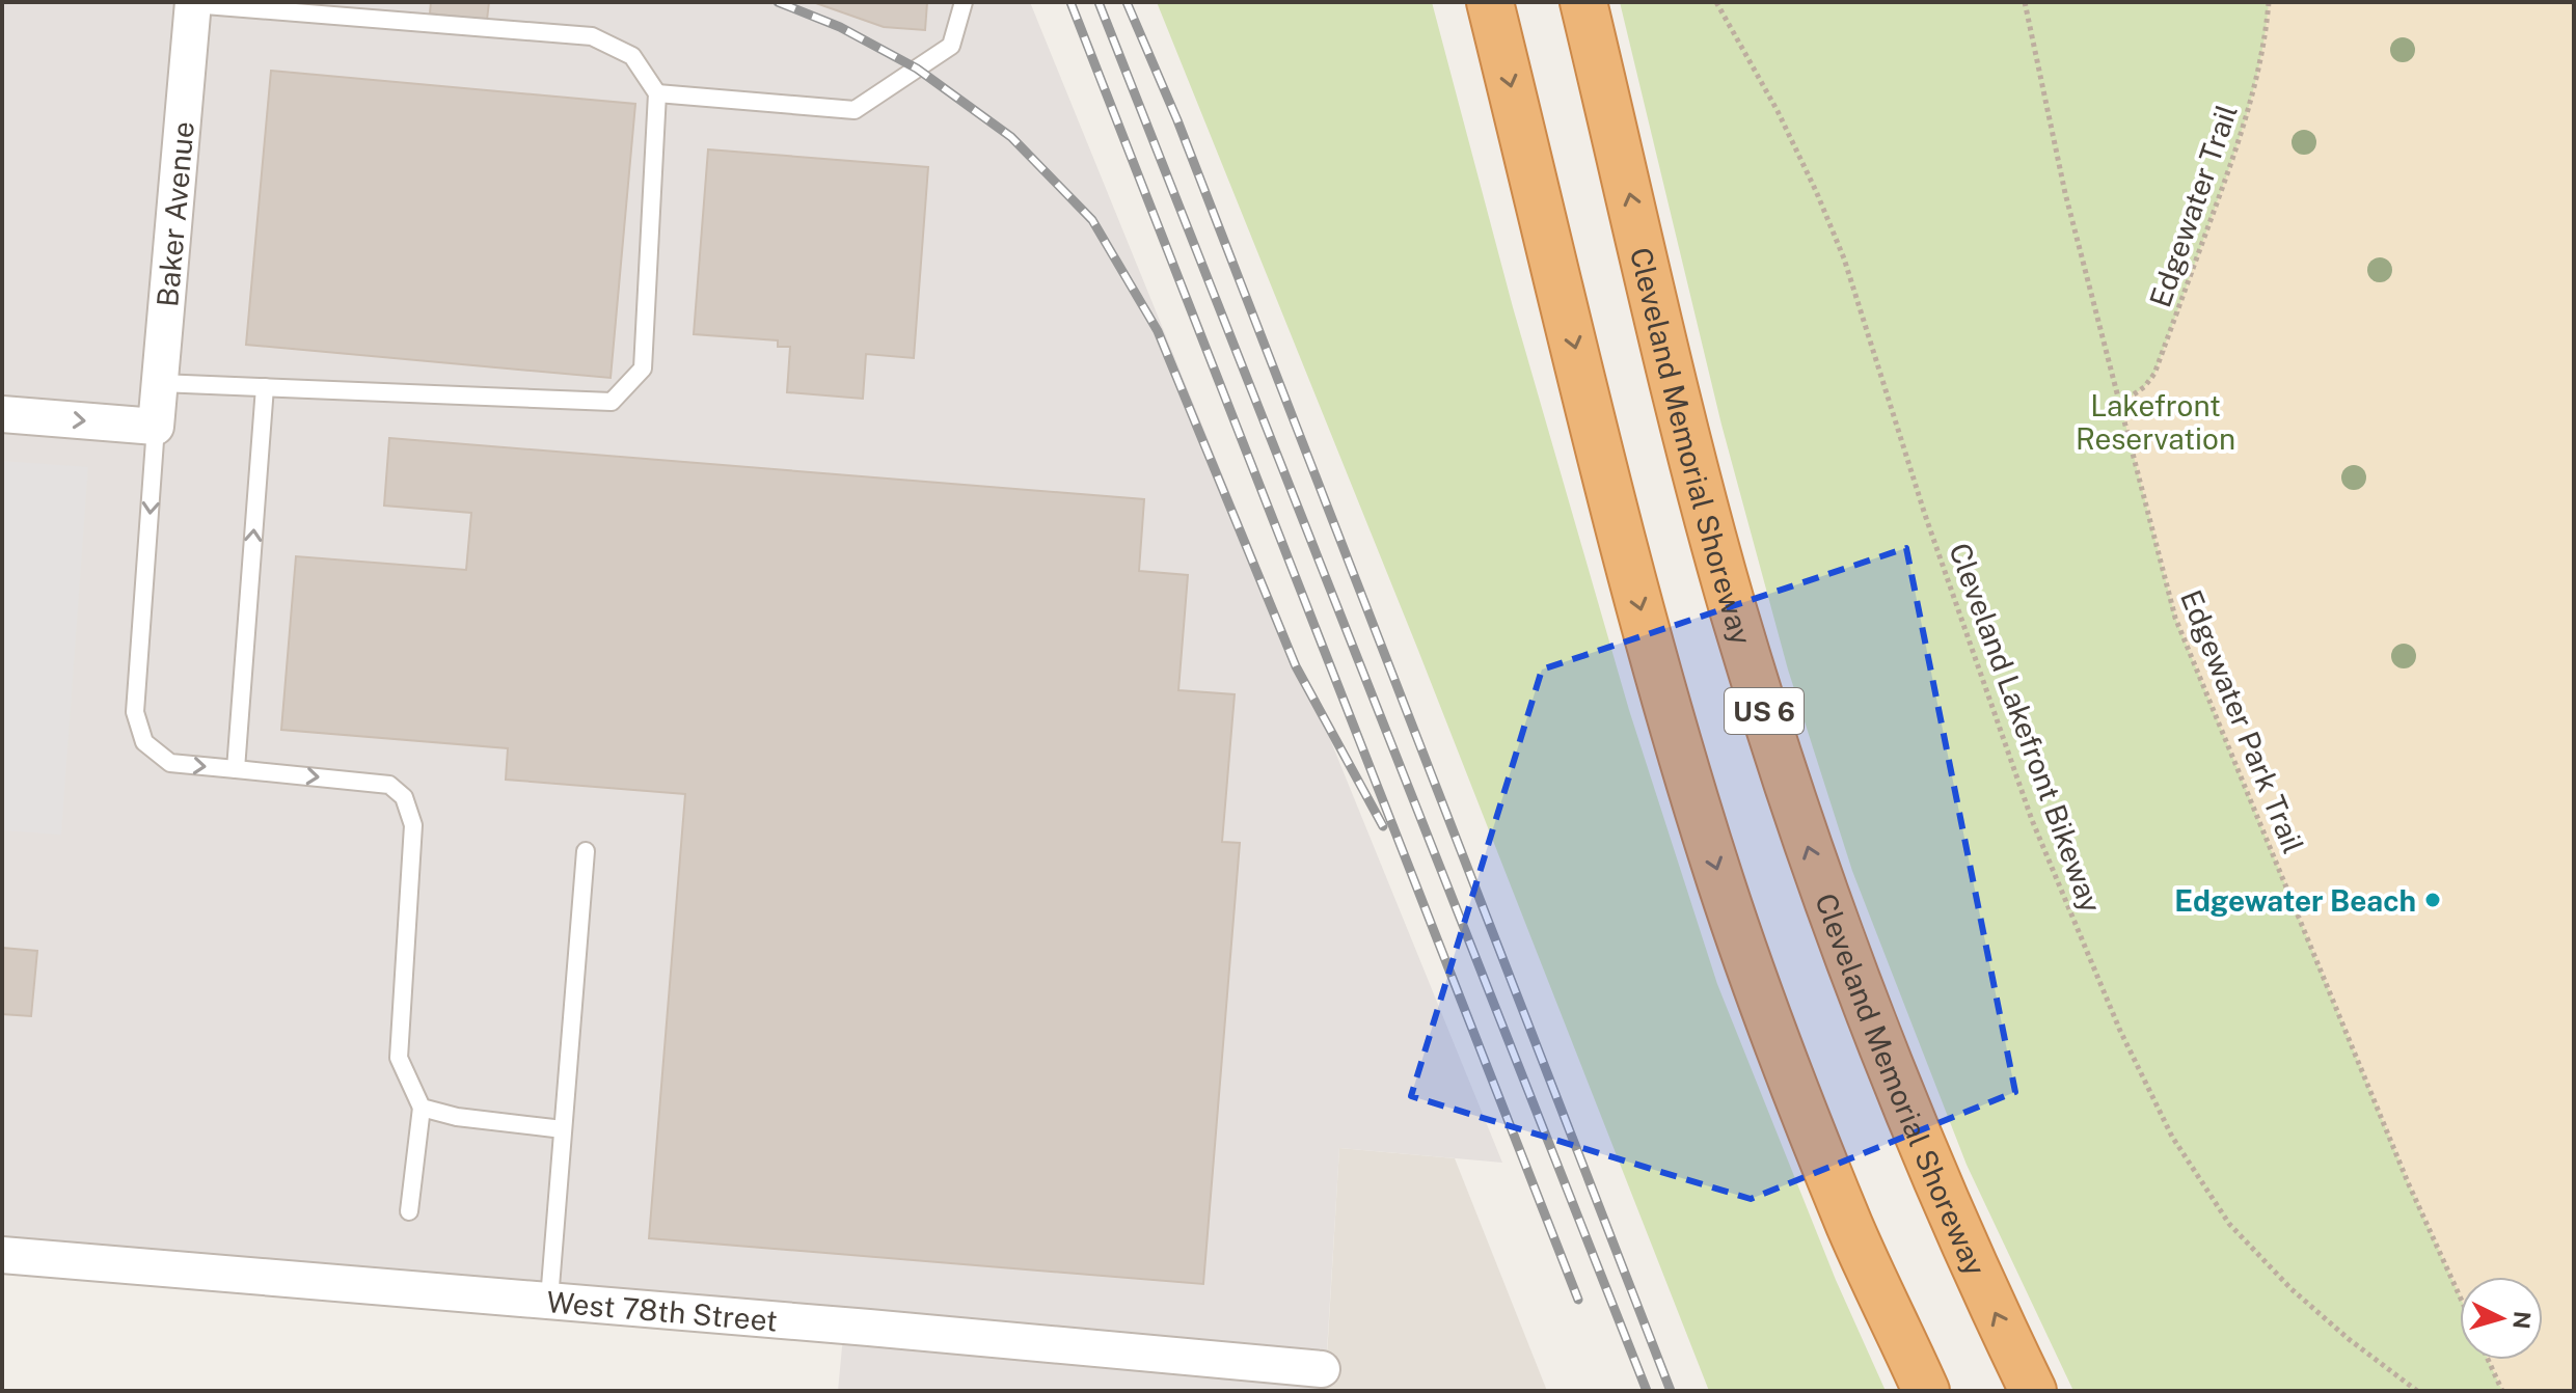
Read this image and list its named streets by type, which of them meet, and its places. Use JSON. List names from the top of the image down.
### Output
{
  "streets": {
    "highway": ["Cleveland Memorial Shoreway", "US 6"],
    "street": ["Baker Avenue", "West 78th Street"],
    "path": ["Edgewater Trail", "Edgewater Park Trail", "Cleveland Lakefront Bikeway"]
  },
  "crossings": [
    ["Edgewater Trail", "Edgewater Park Trail"]
  ],
  "parks": ["Lakefront Reservation"],
  "places": ["Edgewater Beach"],
  "north": "right"
}
